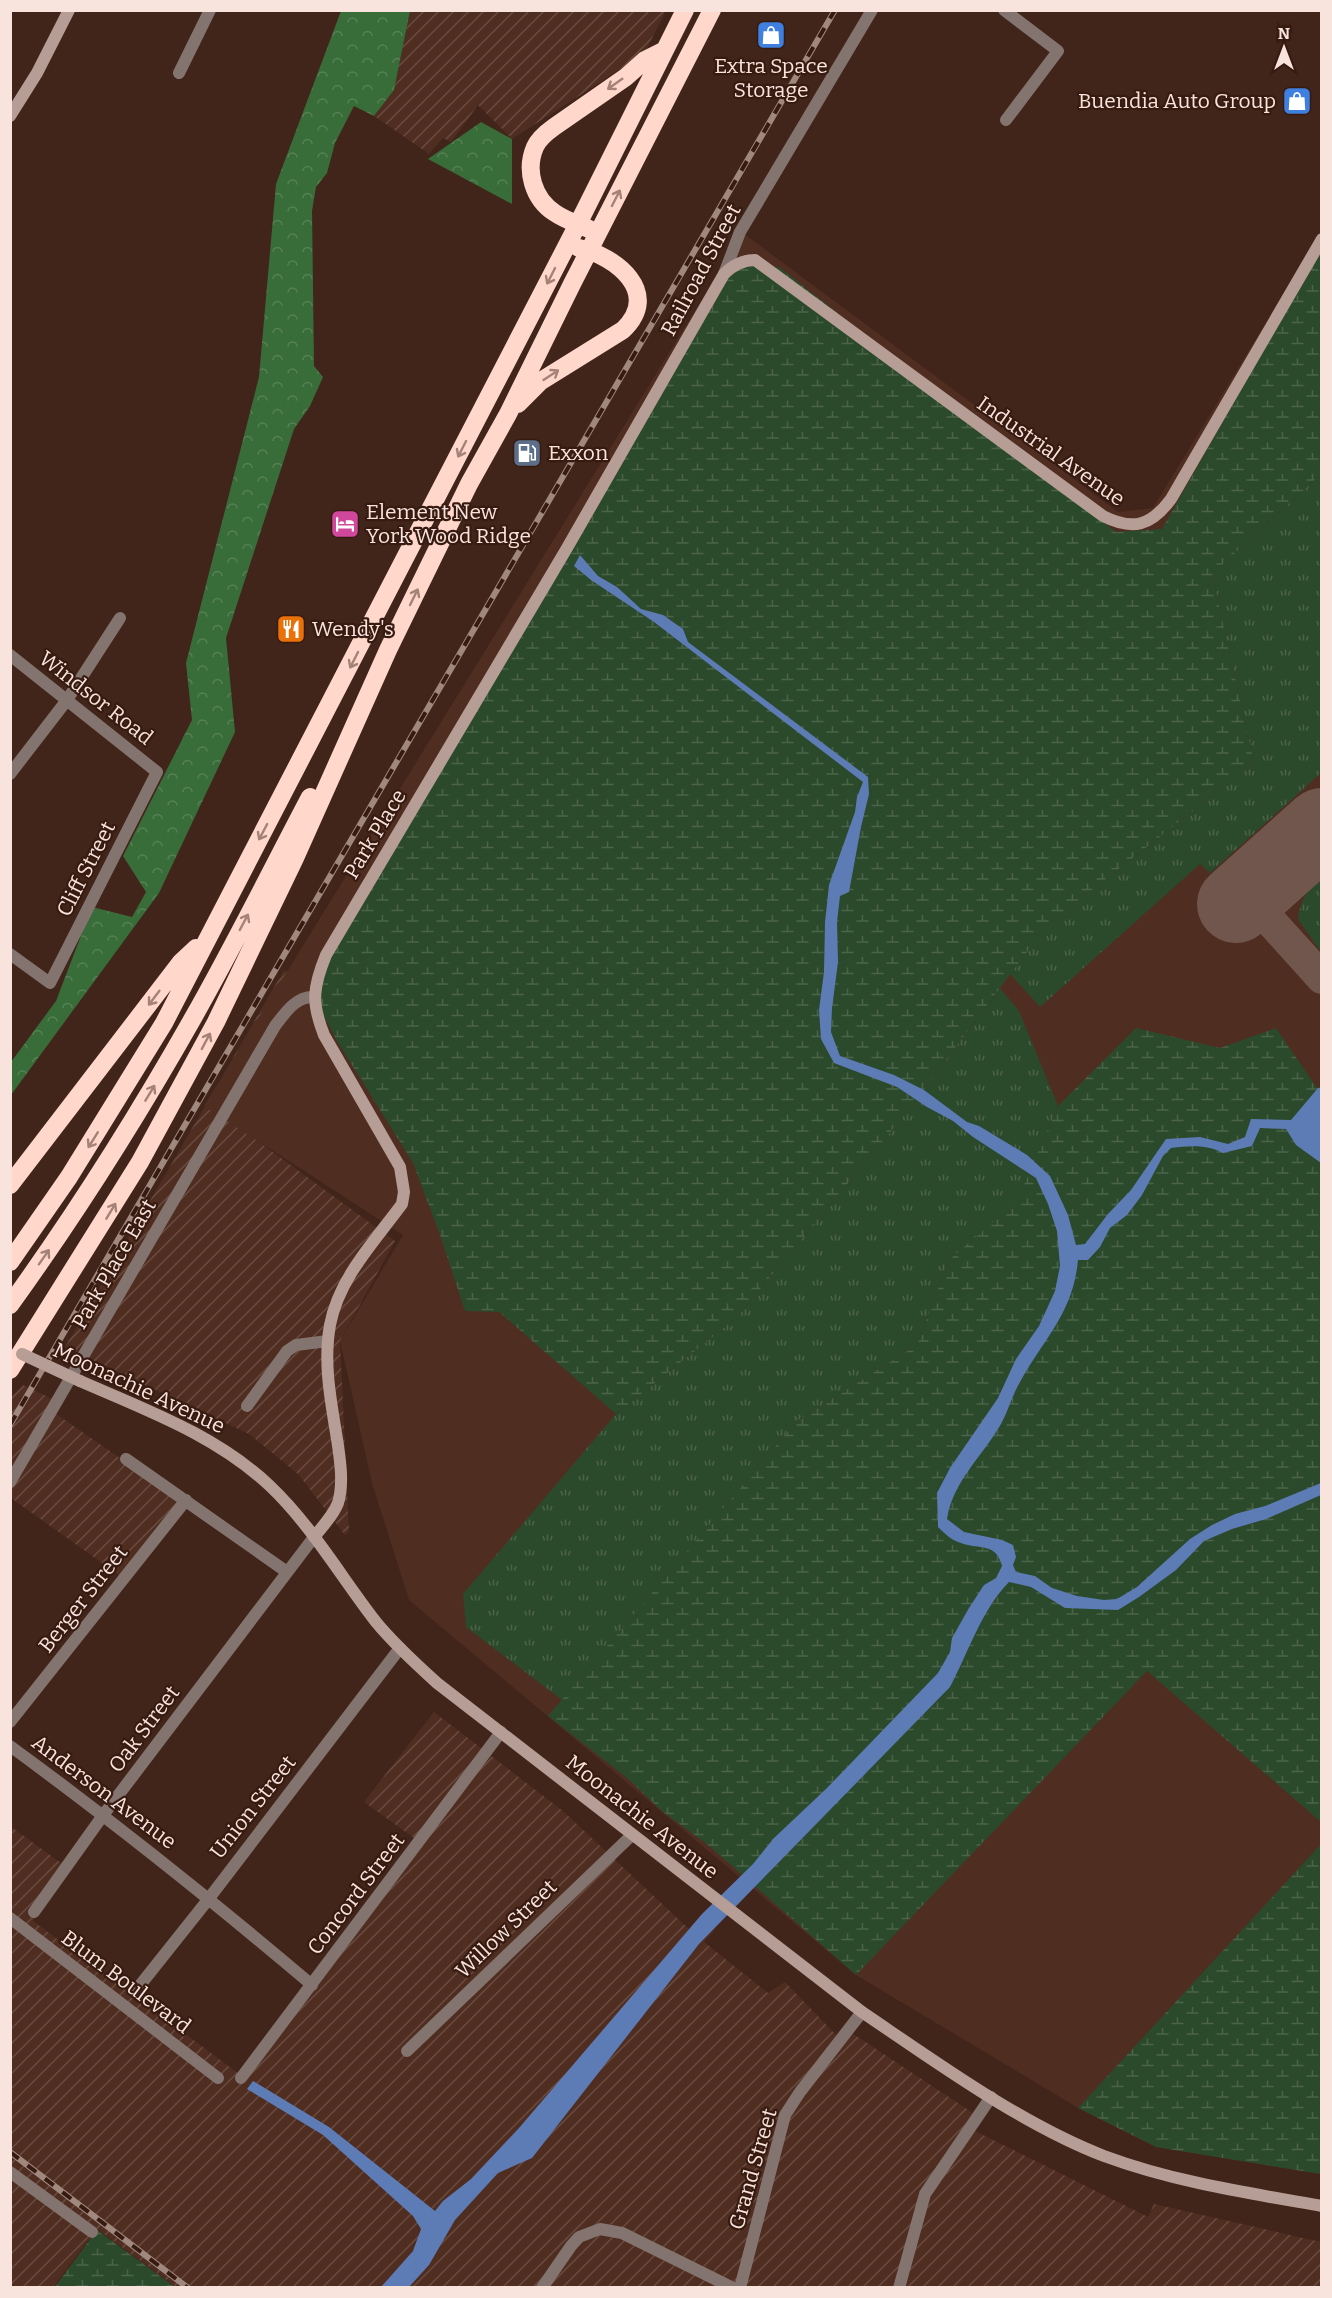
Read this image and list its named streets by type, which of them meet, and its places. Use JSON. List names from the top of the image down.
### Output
{
  "streets": {
    "street": [
      "Railroad Street",
      "Industrial Avenue",
      "Windsor Road",
      "Park Place",
      "Cliff Street",
      "Park Place East",
      "Moonachie Avenue",
      "Berger Street",
      "Oak Street",
      "Anderson Avenue",
      "Union Street",
      "Concord Street",
      "Willow Street",
      "Blum Boulevard",
      "Grand Street"
    ]
  },
  "crossings": [
    ["Railroad Street", "Industrial Avenue"],
    ["Railroad Street", "Park Place"],
    ["Windsor Road", "Cliff Street"],
    ["Park Place", "Park Place East"],
    ["Moonachie Avenue", "Oak Street"],
    ["Moonachie Avenue", "Union Street"],
    ["Moonachie Avenue", "Concord Street"],
    ["Moonachie Avenue", "Willow Street"],
    ["Moonachie Avenue", "Grand Street"],
    ["Oak Street", "Anderson Avenue"],
    ["Anderson Avenue", "Union Street"],
    ["Anderson Avenue", "Concord Street"]
  ],
  "places": {
    "shop": ["Extra Space Storage", "Buendia Auto Group"],
    "fuel station": ["Exxon"],
    "hotel": ["Element New York Wood Ridge"],
    "restaurant": ["Wendy's"]
  },
  "north": "top"
}
